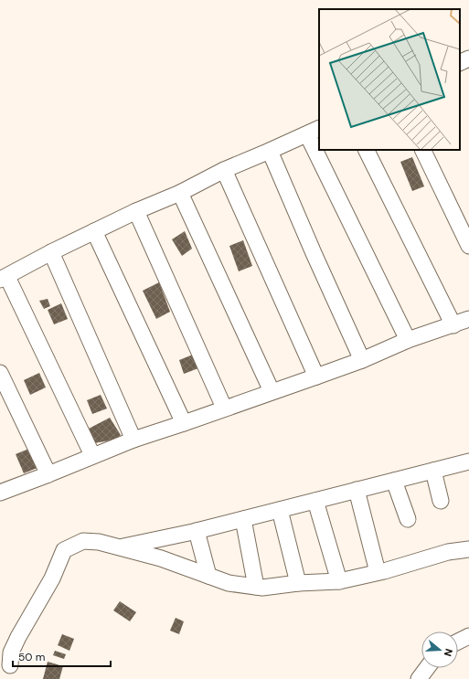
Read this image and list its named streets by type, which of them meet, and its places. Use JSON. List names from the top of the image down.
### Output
{
  "scale_bar": "50 m",
  "north": "right"
}
